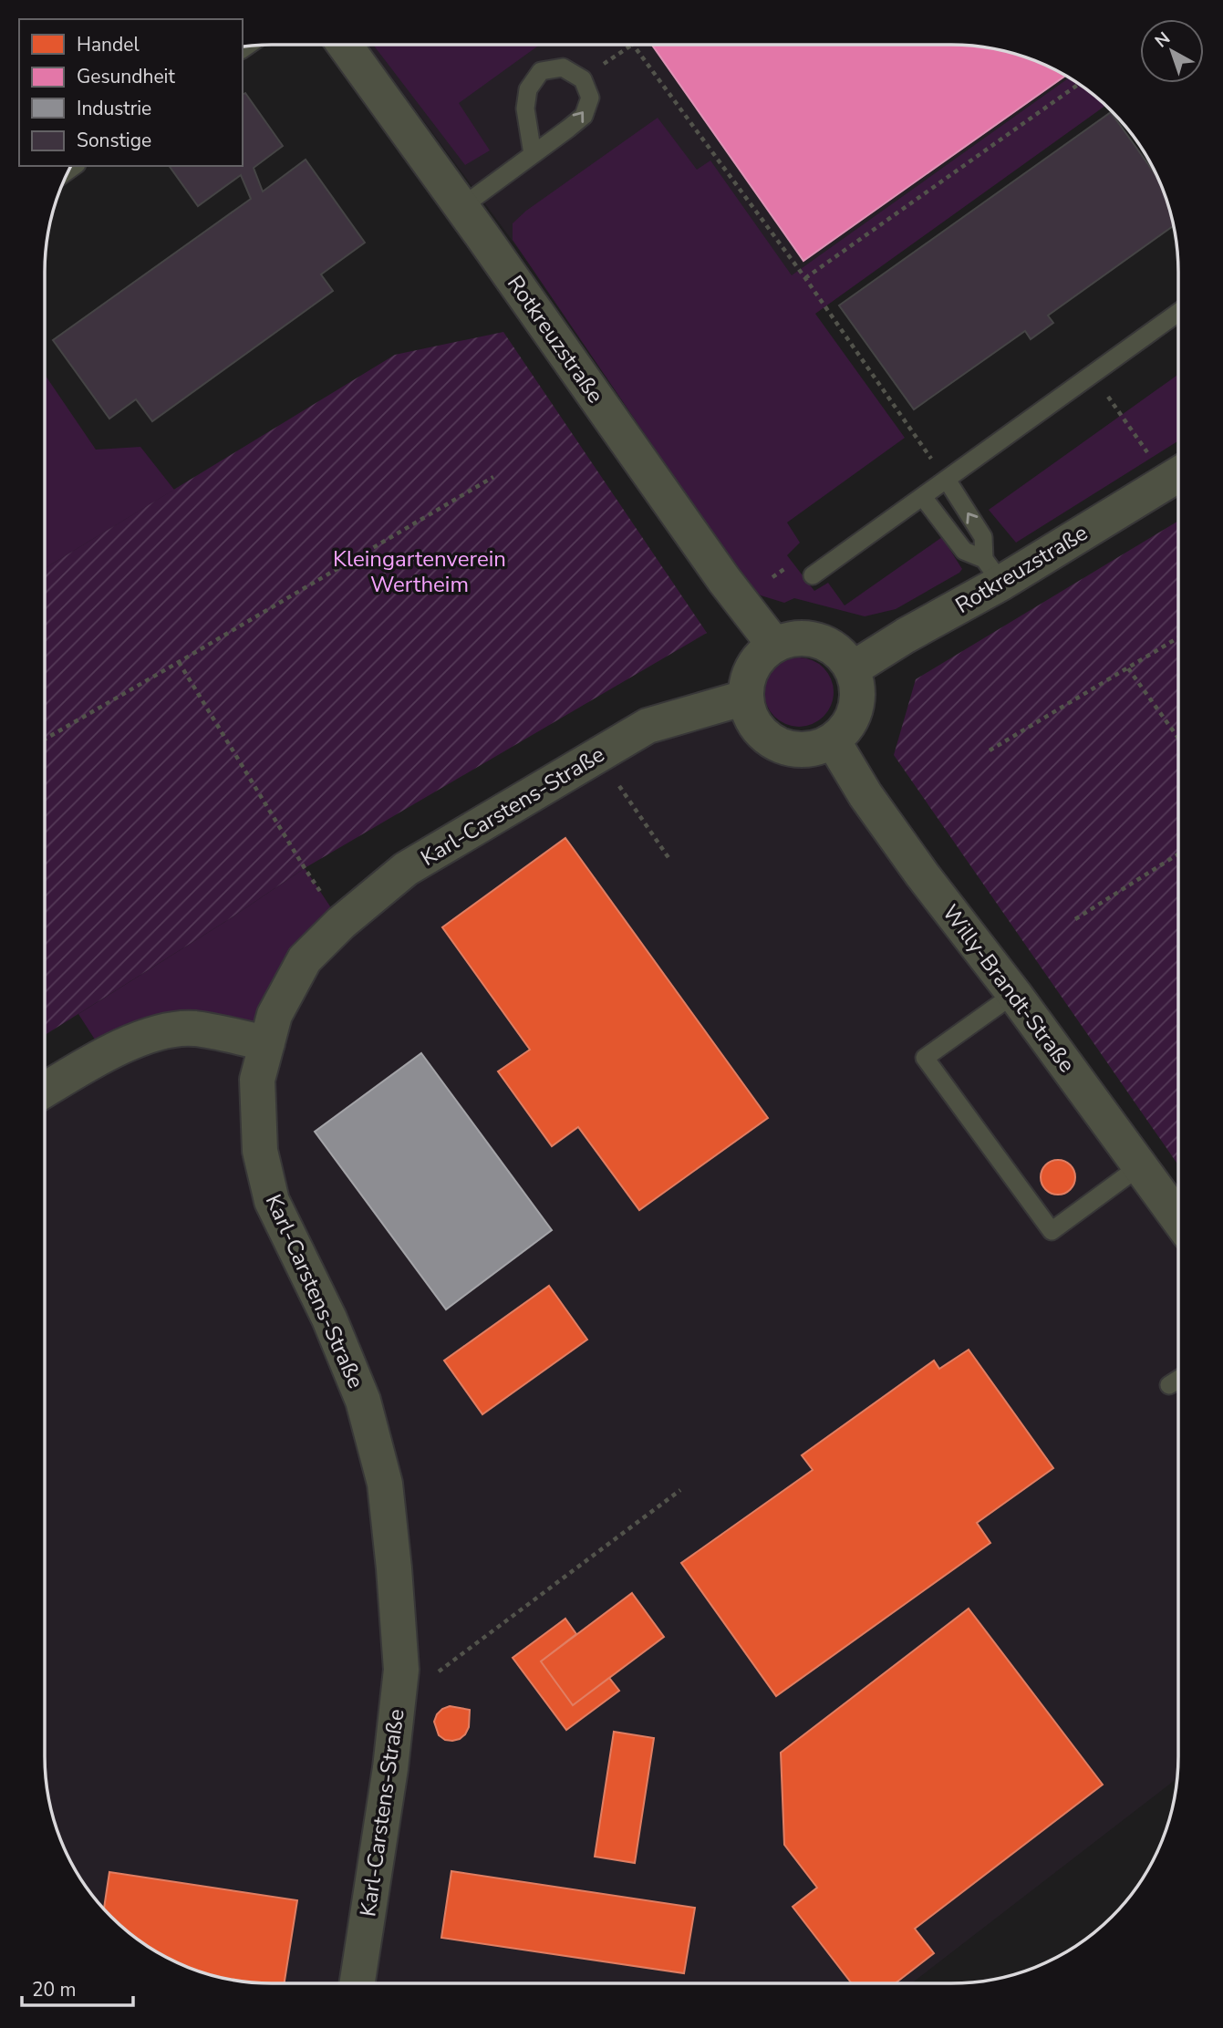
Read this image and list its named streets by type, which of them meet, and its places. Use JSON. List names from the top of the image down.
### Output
{
  "streets": {
    "street": ["Rotkreuzstraße", "Karl-Carstens-Straße", "Willy-Brandt-Straße"]
  },
  "crossings": [
    ["Rotkreuzstraße", "Karl-Carstens-Straße"],
    ["Rotkreuzstraße", "Willy-Brandt-Straße"],
    ["Karl-Carstens-Straße", "Willy-Brandt-Straße"]
  ],
  "parks": ["Kleingartenverein Wertheim"],
  "legend": [
    "Handel",
    "Gesundheit",
    "Industrie",
    "Sonstige"
  ],
  "scale_bar": "20 m",
  "north": "top left"
}
